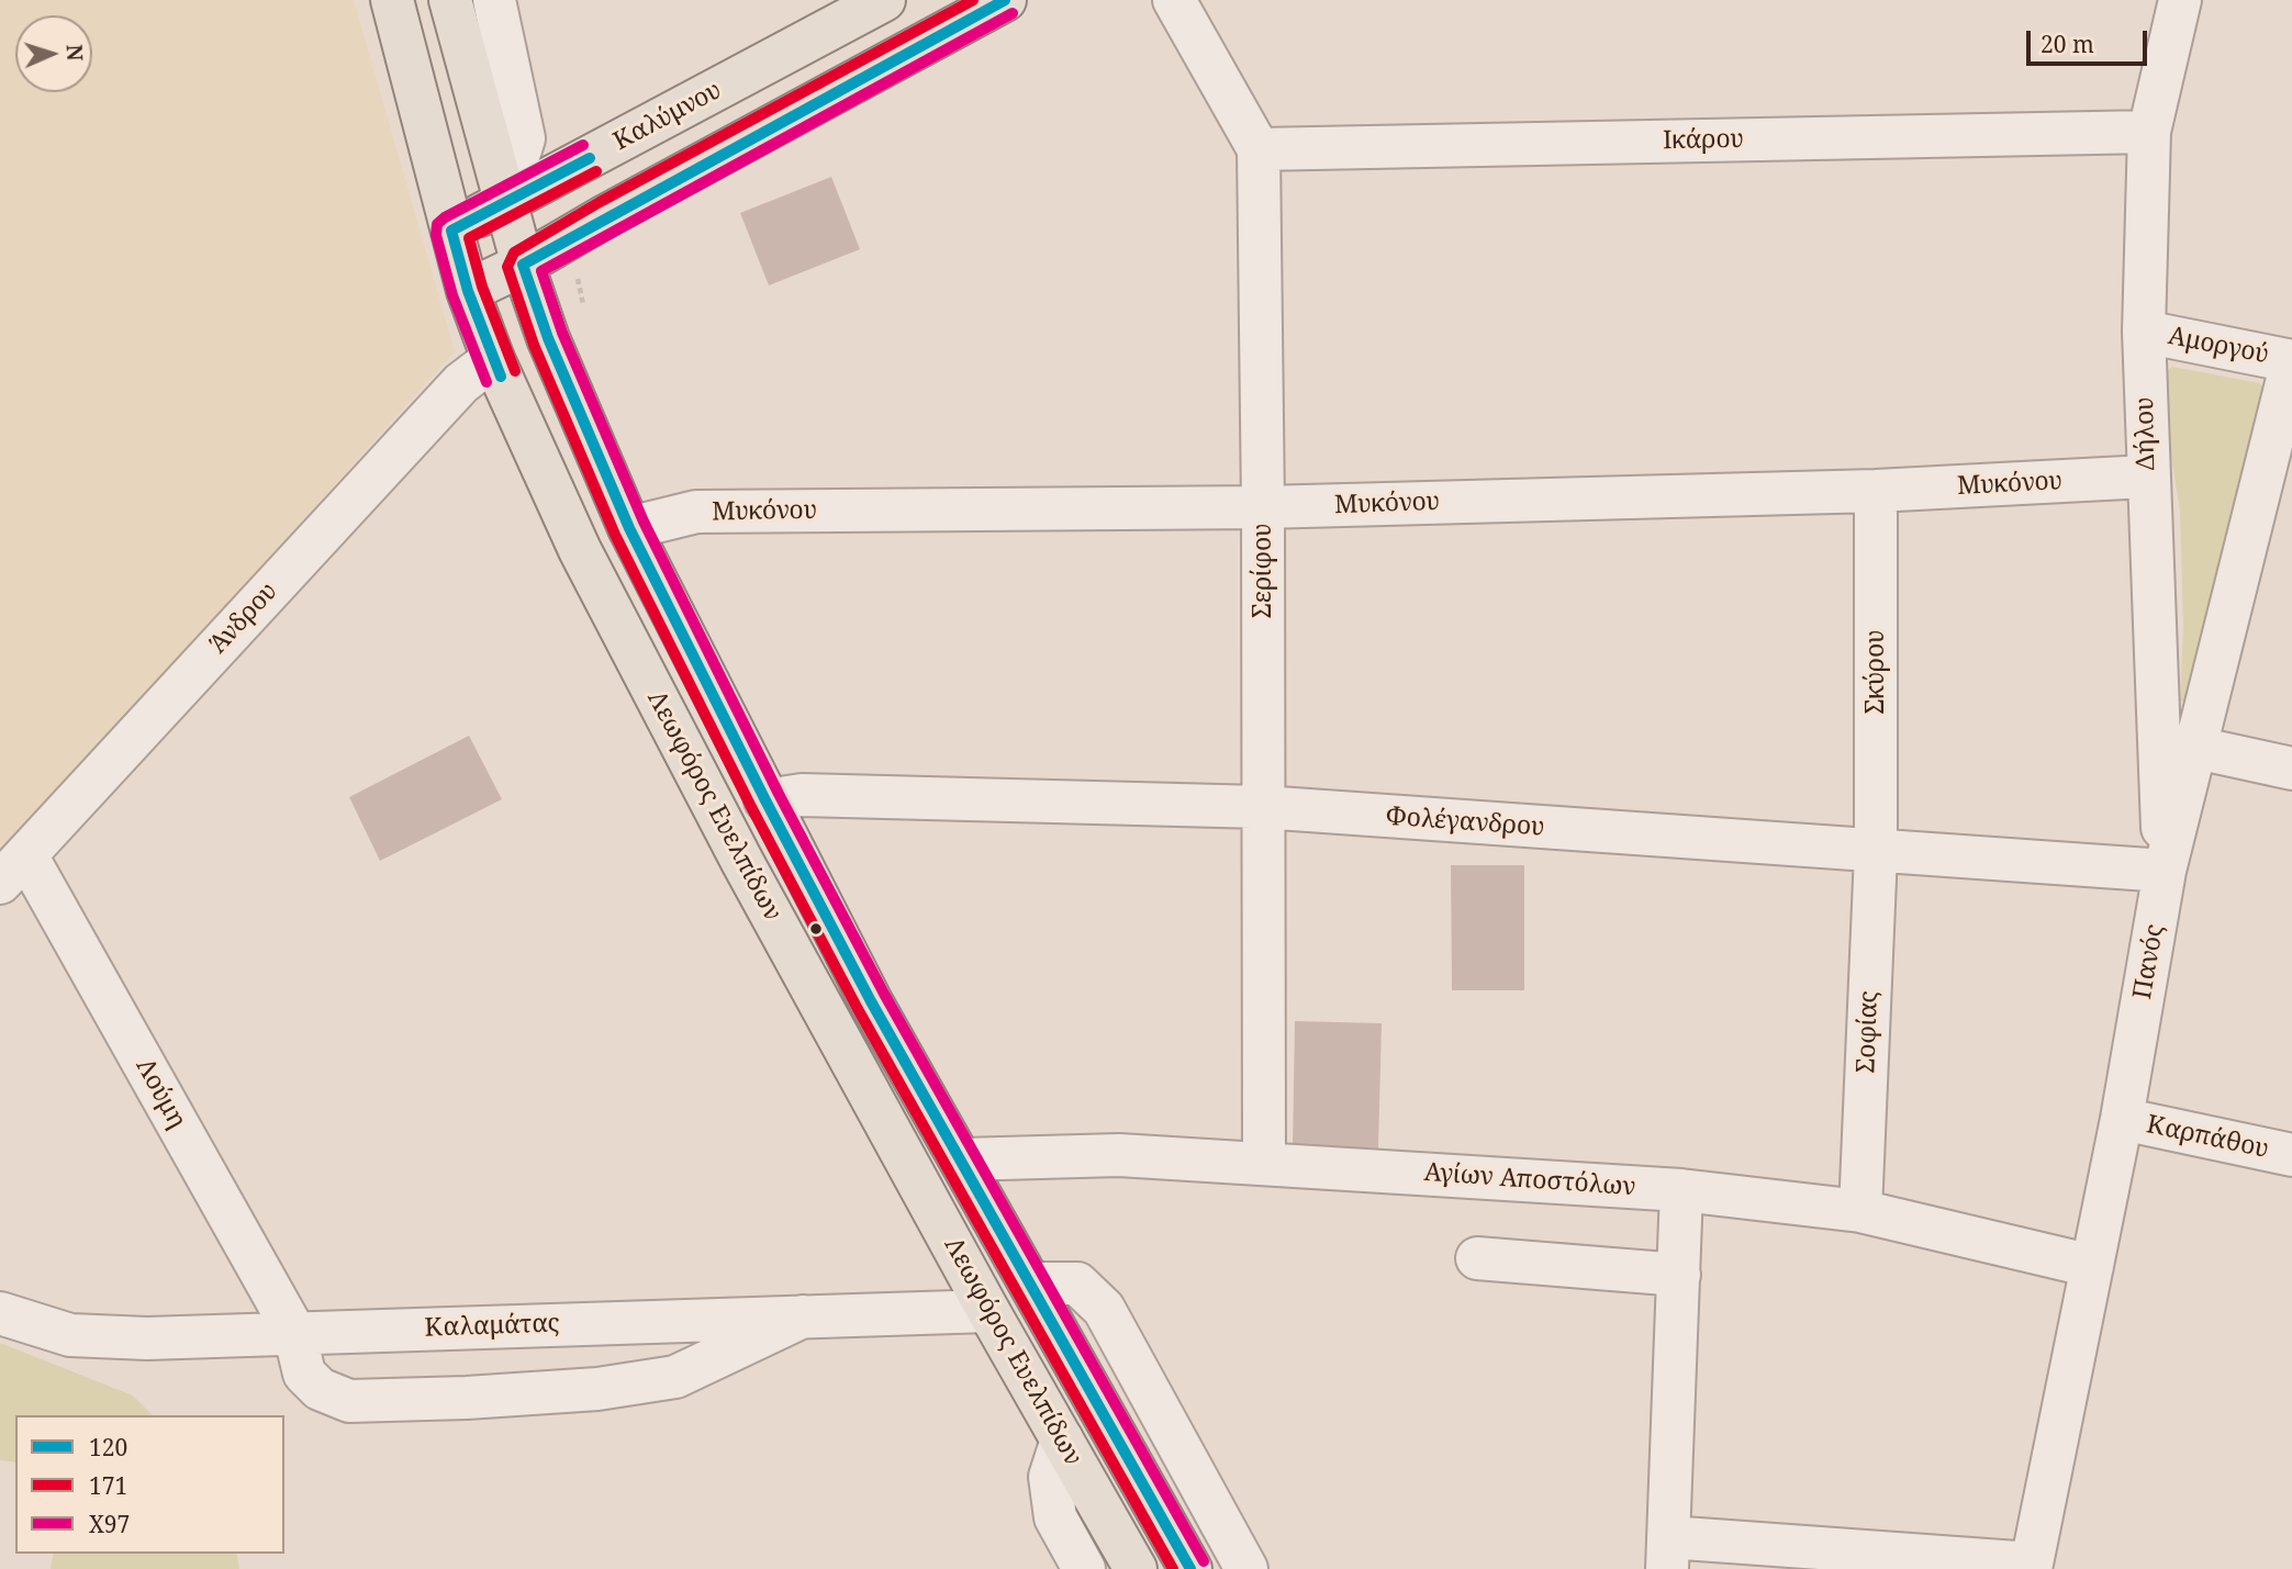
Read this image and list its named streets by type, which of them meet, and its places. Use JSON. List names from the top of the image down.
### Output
{
  "streets": {
    "main road": ["Καλύμνου", "Λεωφόρος Ευελπίδων"],
    "street": [
      "Ικάρου",
      "Αμοργού",
      "Δήλου",
      "Μυκόνου",
      "Σερίφου",
      "Άνδρου",
      "Σκύρου",
      "Φολέγανδρου",
      "Πανός",
      "Σοφίας",
      "Λούμη",
      "Καρπάθου",
      "Αγίων Αποστόλων",
      "Καλαμάτας"
    ]
  },
  "crossings": [
    ["Καλύμνου", "Λεωφόρος Ευελπίδων"],
    ["Ικάρου", "Δήλου"],
    ["Ικάρου", "Σερίφου"],
    ["Αμοργού", "Δήλου"],
    ["Αμοργού", "Πανός"],
    ["Δήλου", "Μυκόνου"],
    ["Δήλου", "Φολέγανδρου"],
    ["Δήλου", "Πανός"],
    ["Μυκόνου", "Σερίφου"],
    ["Μυκόνου", "Σκύρου"],
    ["Μυκόνου", "Λεωφόρος Ευελπίδων"],
    ["Σερίφου", "Φολέγανδρου"],
    ["Σερίφου", "Αγίων Αποστόλων"],
    ["Άνδρου", "Λεωφόρος Ευελπίδων"],
    ["Άνδρου", "Λούμη"],
    ["Σκύρου", "Φολέγανδρου"],
    ["Σκύρου", "Σοφίας"],
    ["Λεωφόρος Ευελπίδων", "Φολέγανδρου"],
    ["Λεωφόρος Ευελπίδων", "Αγίων Αποστόλων"],
    ["Λεωφόρος Ευελπίδων", "Καλαμάτας"],
    ["Φολέγανδρου", "Πανός"],
    ["Φολέγανδρου", "Σοφίας"],
    ["Πανός", "Καρπάθου"],
    ["Πανός", "Αγίων Αποστόλων"],
    ["Σοφίας", "Αγίων Αποστόλων"],
    ["Λούμη", "Καλαμάτας"]
  ],
  "lines": ["transit line 120", "transit line 171", "transit line X97"],
  "legend": ["120", "171", "X97"],
  "scale_bar": "20 m",
  "north": "right"
}
